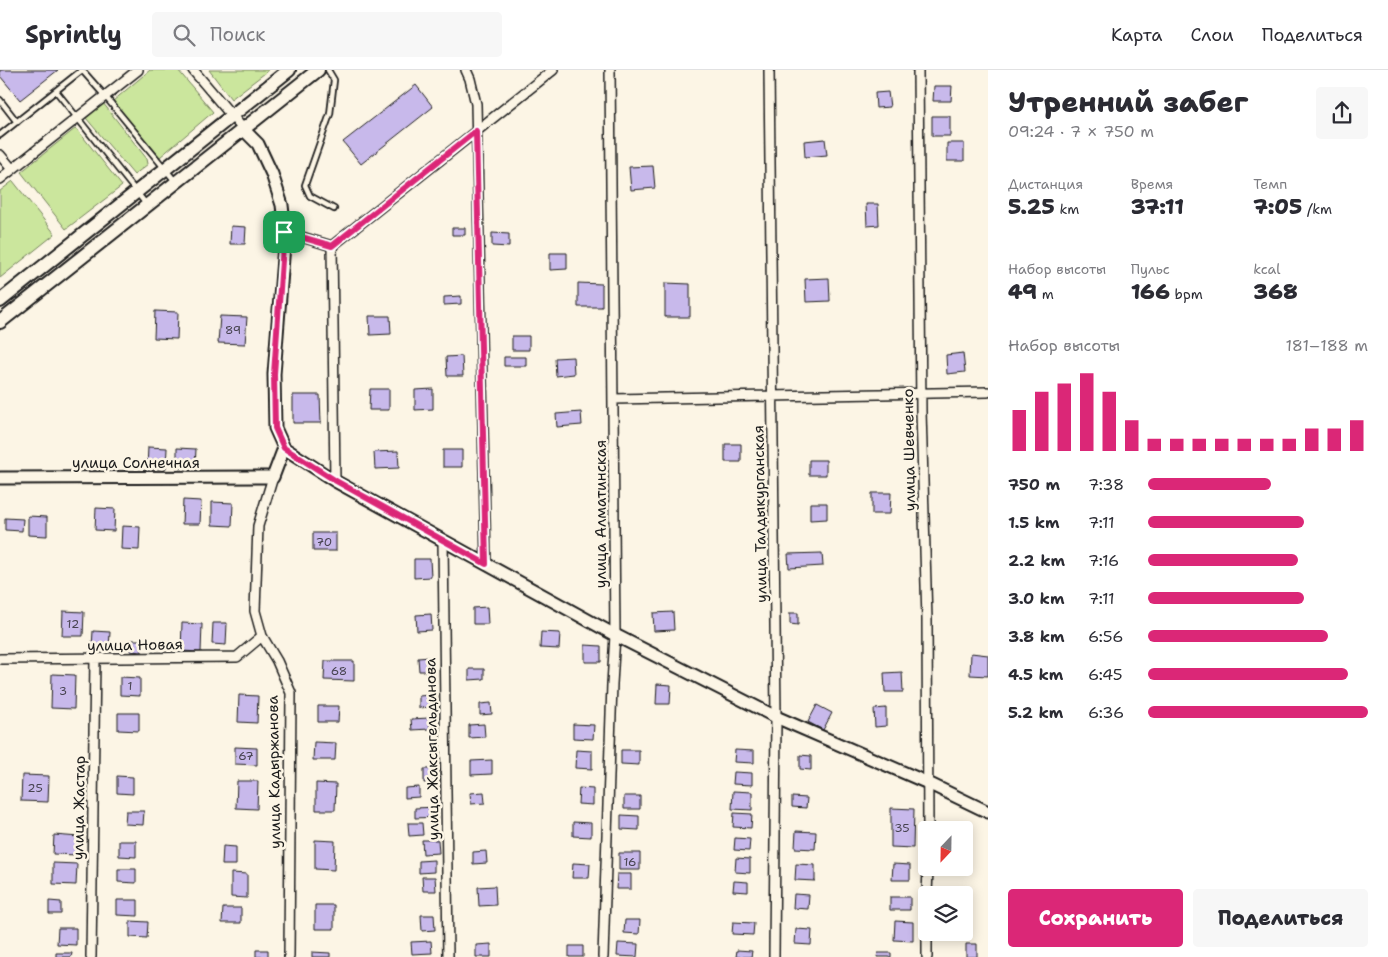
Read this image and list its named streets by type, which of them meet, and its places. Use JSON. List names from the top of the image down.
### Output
{
  "streets": {
    "street": [
      "улица Шевченко",
      "улица Солнечная",
      "улица Алматинская",
      "улица Талдыкурганская",
      "улица Новая",
      "улица Жаксыгельдинова",
      "улица Кадыржанова",
      "улица Жастар"
    ]
  },
  "crossings": [
    ["улица Солнечная", "улица Кадыржанова"],
    ["улица Новая", "улица Кадыржанова"],
    ["улица Новая", "улица Жастар"]
  ],
  "house_numbers": [
    "89",
    "70",
    "12",
    "68",
    "1",
    "3",
    "67",
    "25",
    "35",
    "16"
  ],
  "north": "bottom",
  "page": {
    "header": "Sprintly",
    "search": "Поиск",
    "nav": ["Карта", "Слои", "Поделиться"],
    "heading": ["Утренний забег", "09:24 · 7 × 750 m"],
    "stats": [
      ["Дистанция", "5.25 km"],
      ["Время", "37:11"],
      ["Темп", "7:05 /km"],
      ["Набор высоты", "49 m"],
      ["Пульс", "166 bpm"],
      ["kcal", "368"]
    ],
    "chart": ["Набор высоты", "181–188 m"],
    "list": [
      {
        "name": "750 m",
        "note": "7:38"
      },
      {
        "name": "1.5 km",
        "note": "7:11"
      },
      {
        "name": "2.2 km",
        "note": "7:16"
      },
      {
        "name": "3.0 km",
        "note": "7:11"
      },
      {
        "name": "3.8 km",
        "note": "6:56"
      },
      {
        "name": "4.5 km",
        "note": "6:45"
      },
      {
        "name": "5.2 km",
        "note": "6:36"
      }
    ],
    "buttons": ["Сохранить", "Поделиться"]
  }
}
